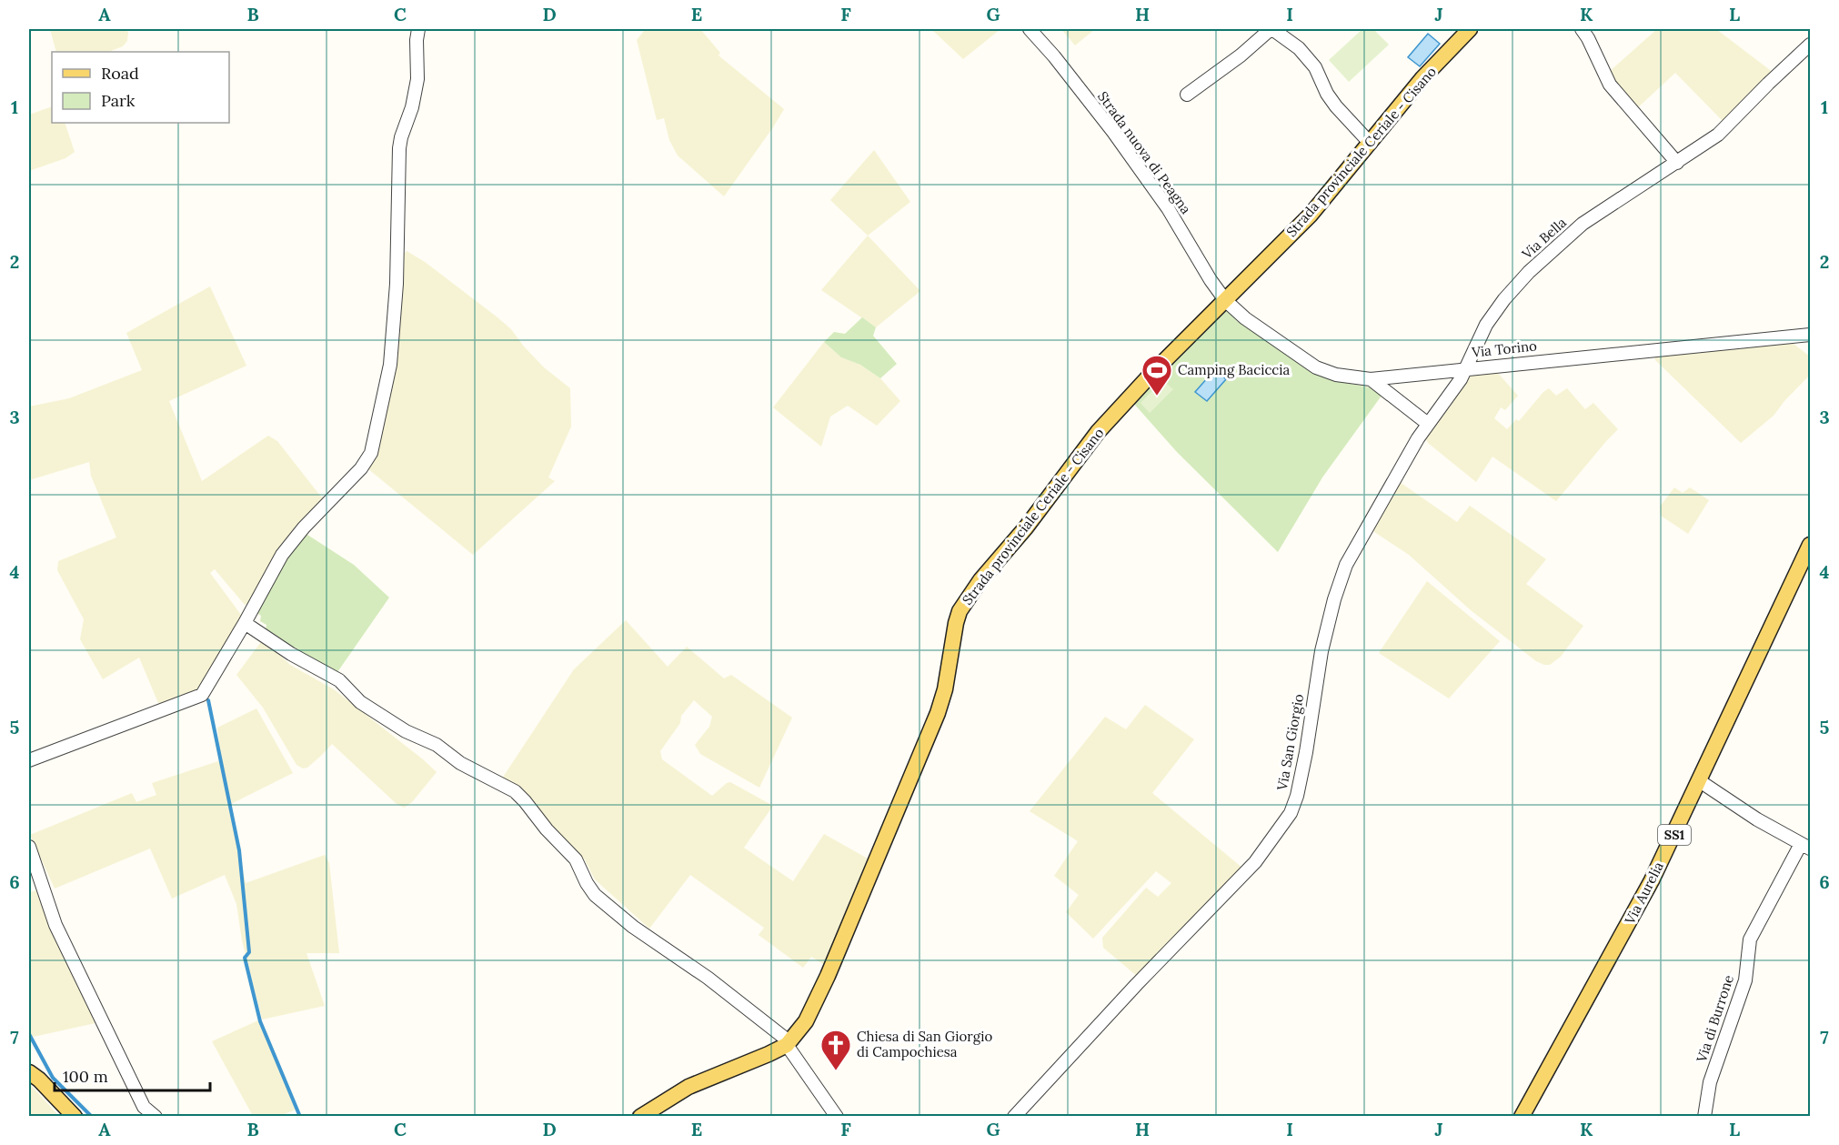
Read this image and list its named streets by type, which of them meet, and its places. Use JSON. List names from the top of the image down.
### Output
{
  "streets": {
    "main road": ["Strada provinciale Ceriale - Cisano", "SS1", "Via Aurelia"],
    "street": [
      "Strada nuova di Peagna",
      "Via Bella",
      "Via Torino",
      "Via San Giorgio",
      "Via di Burrone"
    ]
  },
  "crossings": [
    ["Strada provinciale Ceriale - Cisano", "Strada nuova di Peagna"],
    ["Strada provinciale Ceriale - Cisano", "Via Torino"],
    ["Strada nuova di Peagna", "Via Torino"],
    ["Via Bella", "Via Torino"],
    ["Via Bella", "Via San Giorgio"],
    ["Via Torino", "Via San Giorgio"],
    ["Via Aurelia", "Via di Burrone"]
  ],
  "places": {
    "sports": ["Camping Baciccia"],
    "church": ["Chiesa di San Giorgio di Campochiesa"]
  },
  "legend": ["Road", "Park"],
  "scale_bar": "100 m",
  "grid": {
    "columns": [
      "A",
      "B",
      "C",
      "D",
      "E",
      "F",
      "G",
      "H",
      "I",
      "J",
      "K",
      "L"
    ],
    "rows": [
      "1",
      "2",
      "3",
      "4",
      "5",
      "6",
      "7"
    ]
  }
}
